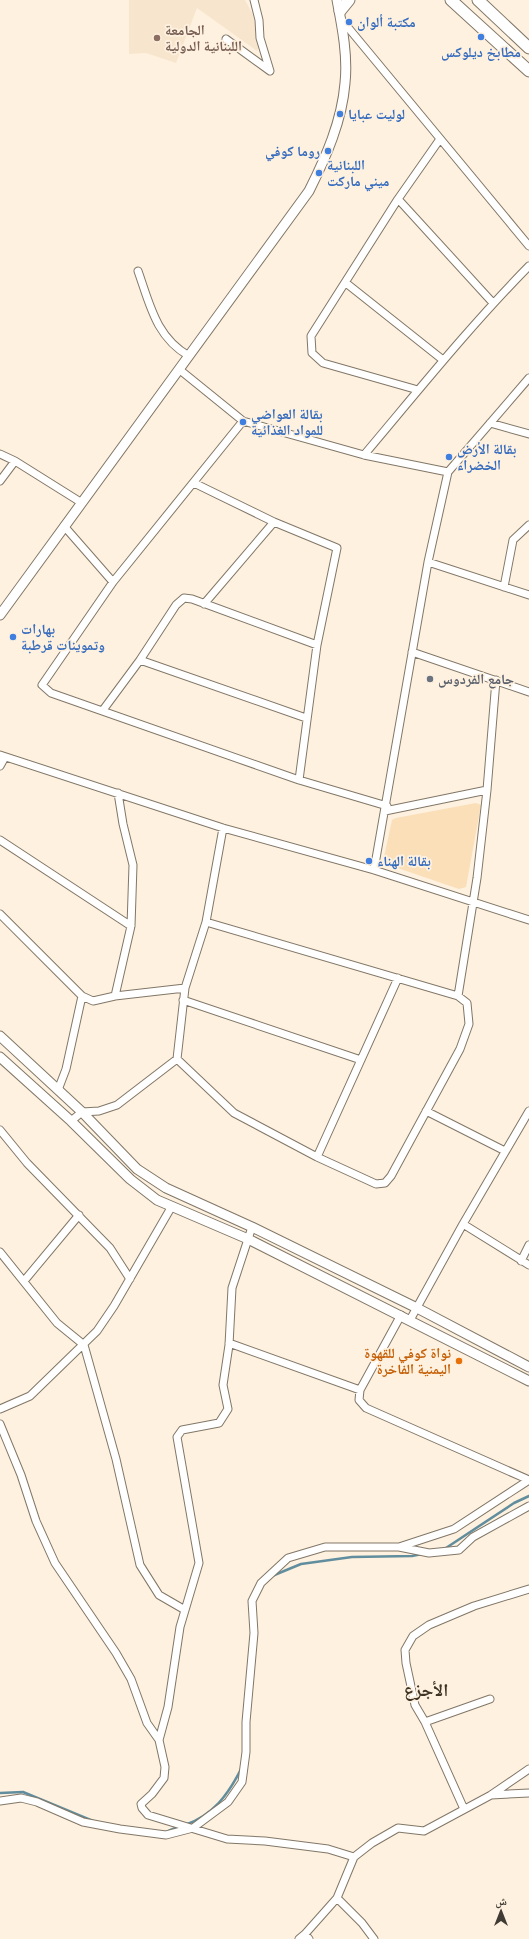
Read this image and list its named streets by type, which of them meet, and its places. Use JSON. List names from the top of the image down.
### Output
{
  "districts": ["الأجزع"],
  "places": [
    "مكتبة ألوان",
    "مطابخ ديلوكس",
    "الجامعة اللبنانية الدولية",
    "لوليت عبايا",
    "روما كوفي",
    "اللبنانية ميني ماركت",
    "بقالة العواضي للمواد الغذائية",
    "بقالة الأرض الخضراء",
    "بهارات وتموينات قرطبة",
    "جامع الفردوس",
    "بقالة الهناء",
    "نواة كوفي للقهوة اليمنية الفاخرة"
  ],
  "north": "top"
}
